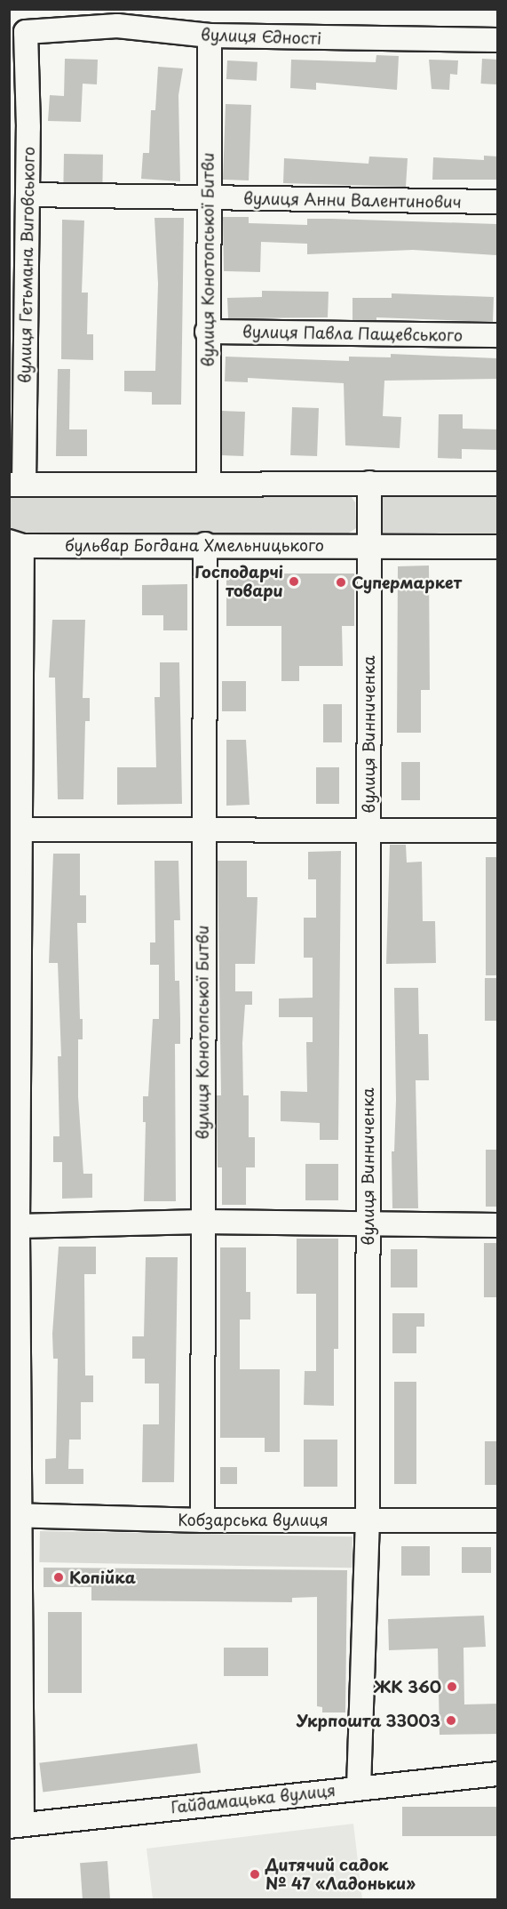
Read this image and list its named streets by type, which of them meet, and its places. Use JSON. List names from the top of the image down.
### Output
{
  "streets": {
    "street": [
      "вулиця Єдності",
      "вулиця Анни Валентинович",
      "вулиця Конотопської Битви",
      "вулиця Гетьмана Виговського",
      "вулиця Павла Пащевського",
      "бульвар Богдана Хмельницького",
      "вулиця Винниченка",
      "Кобзарська вулиця",
      "Гайдамацька вулиця"
    ]
  },
  "crossings": [
    ["вулиця Єдності", "вулиця Конотопської Битви"],
    ["вулиця Єдності", "вулиця Гетьмана Виговського"],
    ["вулиця Анни Валентинович", "вулиця Конотопської Битви"],
    ["вулиця Анни Валентинович", "вулиця Гетьмана Виговського"],
    ["вулиця Конотопської Битви", "вулиця Павла Пащевського"],
    ["вулиця Конотопської Битви", "бульвар Богдана Хмельницького"],
    ["вулиця Конотопської Битви", "Кобзарська вулиця"],
    ["бульвар Богдана Хмельницького", "вулиця Винниченка"],
    ["вулиця Винниченка", "Кобзарська вулиця"],
    ["вулиця Винниченка", "Гайдамацька вулиця"]
  ],
  "places": [
    "Господарчі товари",
    "Супермаркет",
    "Копійка",
    "ЖК 360",
    "Укрпошта 33003",
    "Дитячий садок № 47 «Ладоньки»"
  ]
}
